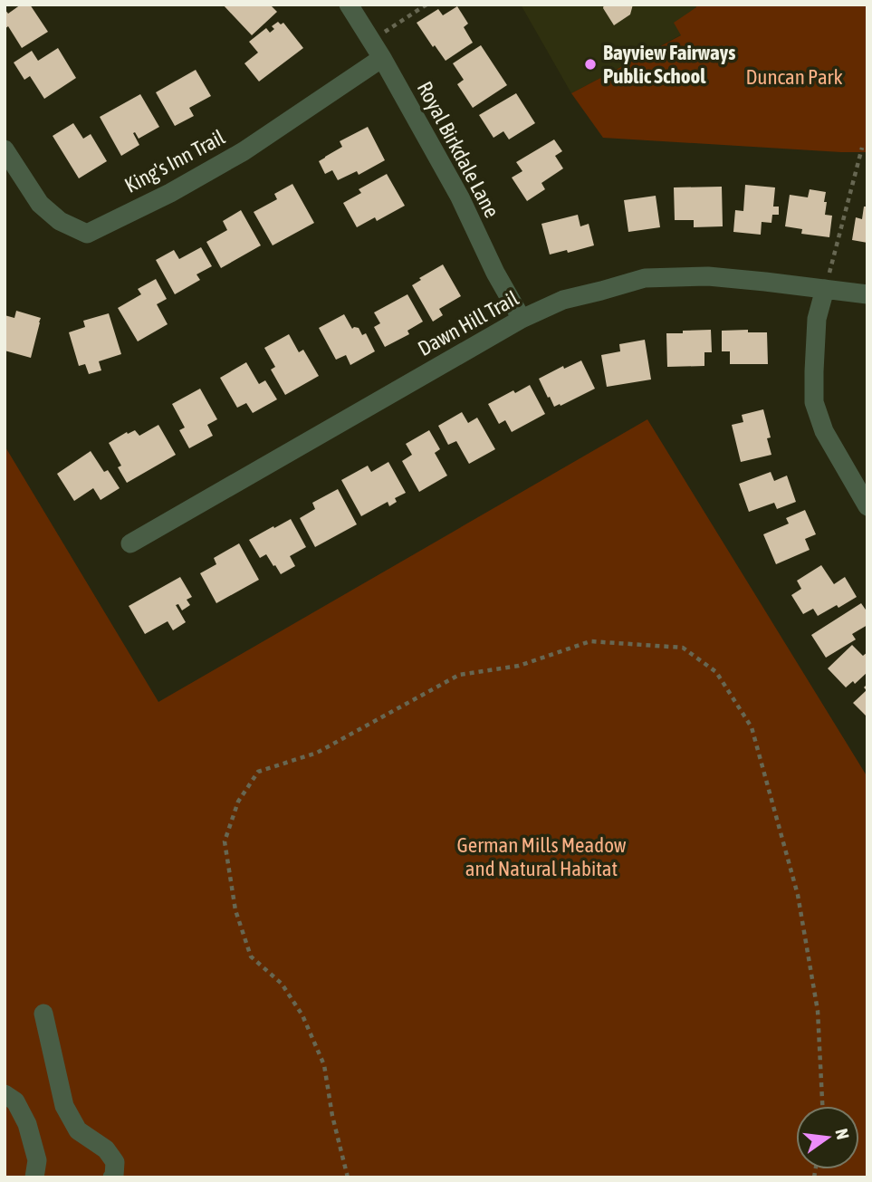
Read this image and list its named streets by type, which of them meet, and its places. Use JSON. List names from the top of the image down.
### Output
{
  "streets": {
    "street": ["Royal Birkdale Lane", "King's Inn Trail", "Dawn Hill Trail"]
  },
  "crossings": [
    ["Royal Birkdale Lane", "King's Inn Trail"],
    ["Royal Birkdale Lane", "Dawn Hill Trail"]
  ],
  "parks": ["Duncan Park", "German Mills Meadow and Natural Habitat"],
  "places": ["Bayview Fairways Public School"],
  "north": "right"
}
